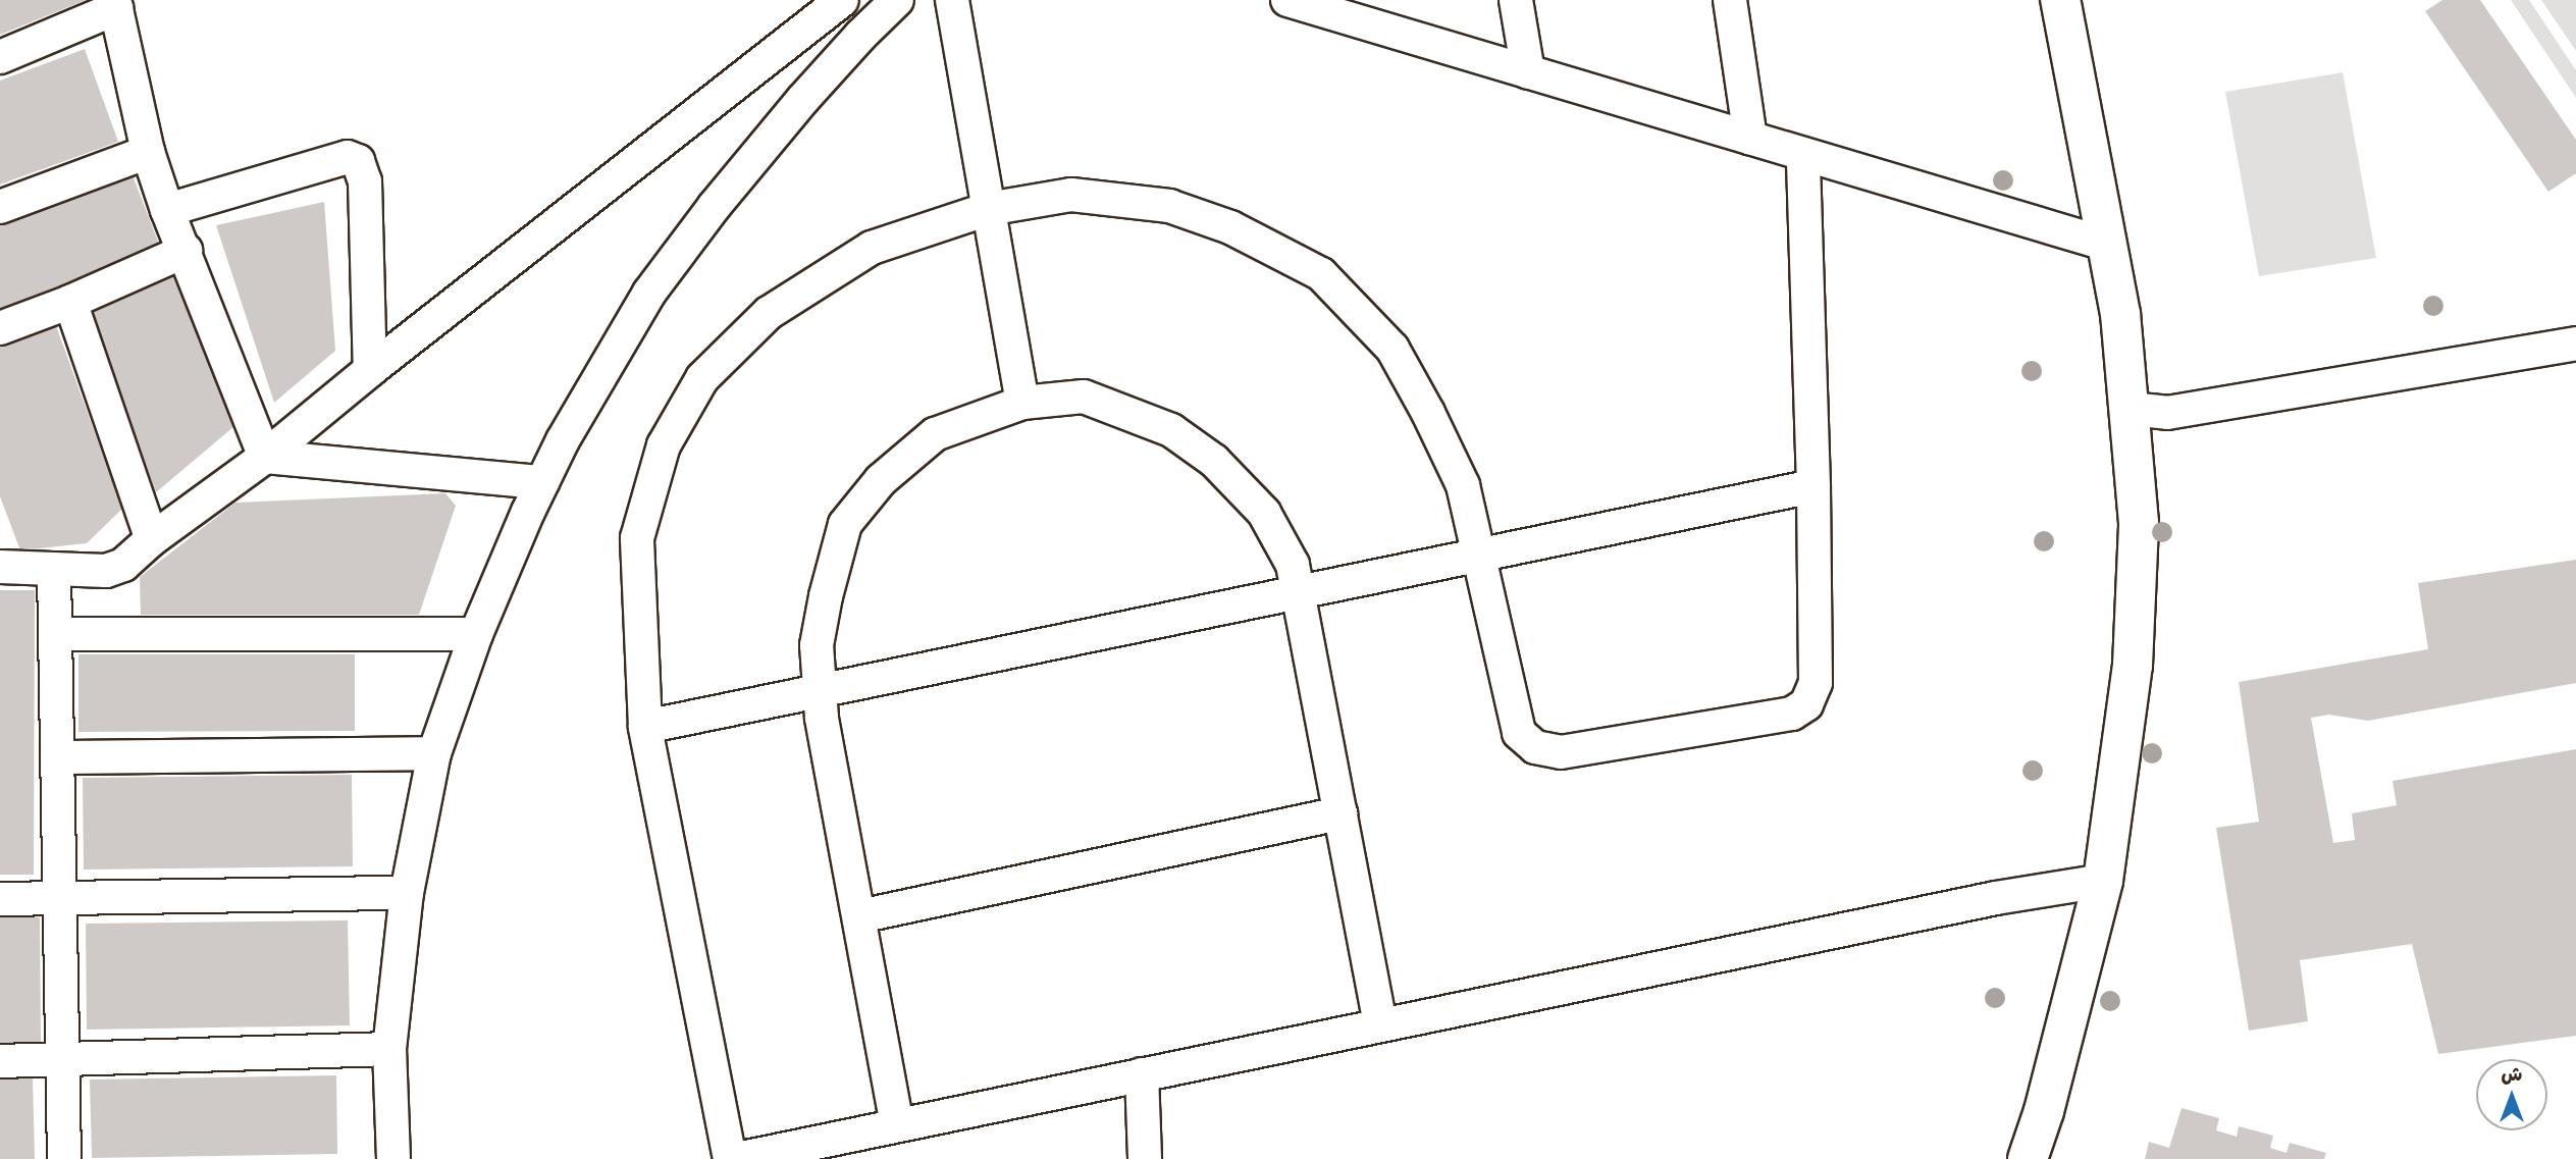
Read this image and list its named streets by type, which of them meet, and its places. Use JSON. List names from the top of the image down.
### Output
{
  "north": "top"
}
